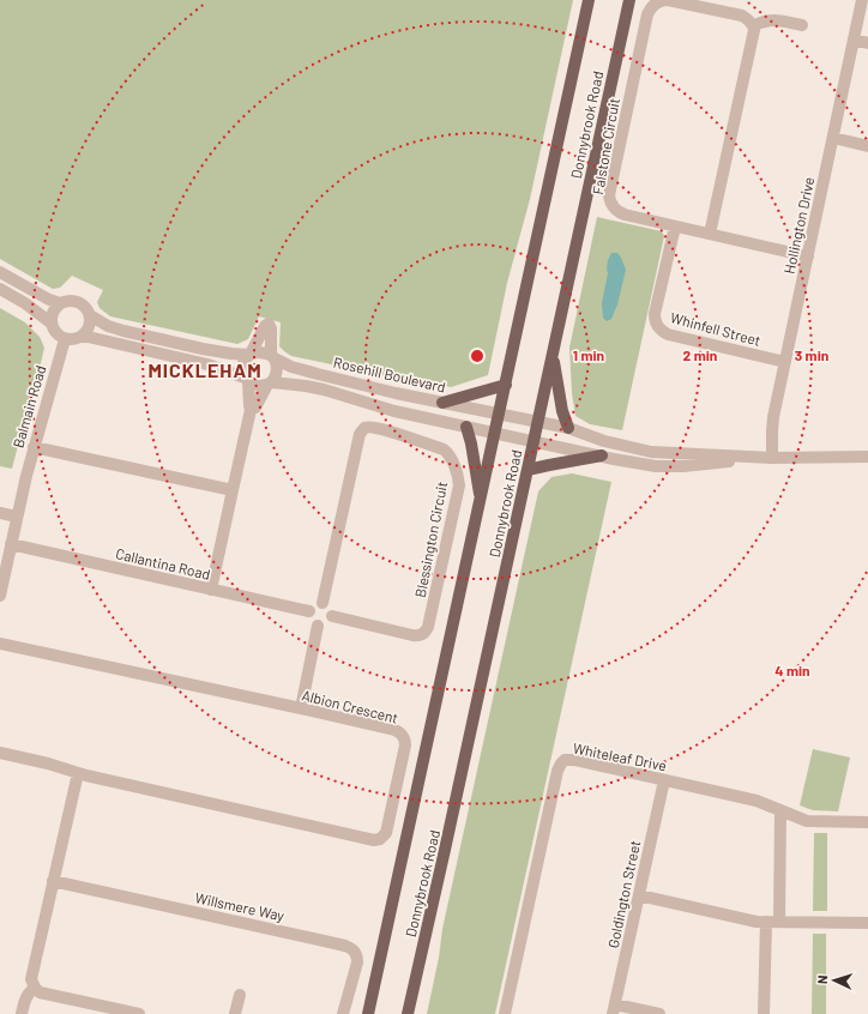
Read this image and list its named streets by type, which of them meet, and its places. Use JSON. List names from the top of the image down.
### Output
{
  "streets": {
    "main road": ["Donnybrook Road"],
    "street": [
      "Falstone Circuit",
      "Hollington Drive",
      "Whinfell Street",
      "Rosehill Boulevard",
      "Balmain Road",
      "Blessington Circuit",
      "Callantina Road",
      "Albion Crescent",
      "Whiteleaf Drive",
      "Goldington Street",
      "Willsmere Way"
    ]
  },
  "crossings": [
    ["Donnybrook Road", "Rosehill Boulevard"],
    ["Falstone Circuit", "Hollington Drive"],
    ["Falstone Circuit", "Whinfell Street"],
    ["Hollington Drive", "Whinfell Street"],
    ["Hollington Drive", "Rosehill Boulevard"],
    ["Balmain Road", "Callantina Road"],
    ["Blessington Circuit", "Callantina Road"],
    ["Whiteleaf Drive", "Goldington Street"]
  ],
  "districts": ["MICKLEHAM"],
  "north": "left",
  "rings": [
    "1 min",
    "2 min",
    "3 min",
    "4 min"
  ]
}
